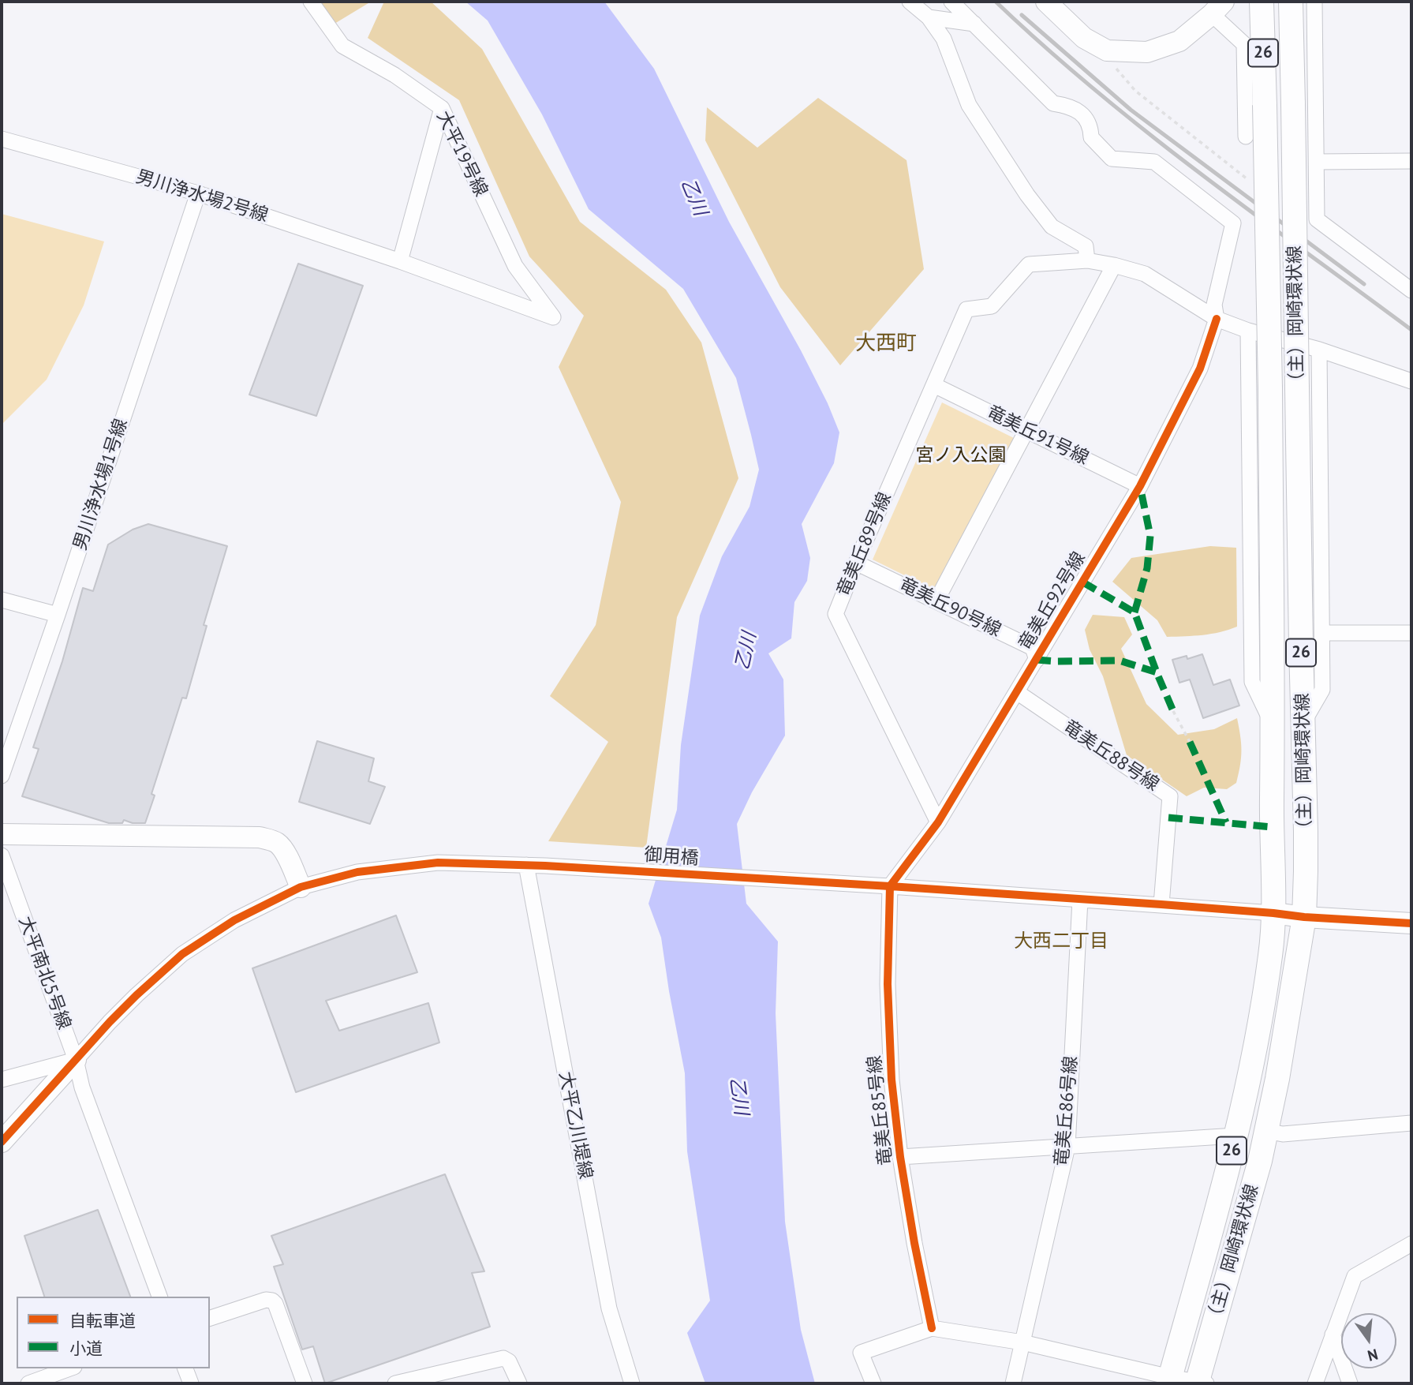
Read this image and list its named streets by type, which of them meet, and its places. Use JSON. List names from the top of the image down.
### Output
{
  "streets": {
    "main road": ["26", "（主）岡崎環状線"],
    "street": [
      "大平19号線",
      "男川浄水場2号線",
      "竜美丘91号線",
      "男川浄水場1号線",
      "竜美丘89号線",
      "竜美丘92号線",
      "竜美丘90号線",
      "竜美丘88号線",
      "御用橋",
      "大平南北5号線",
      "竜美丘85号線",
      "竜美丘86号線",
      "大平乙川堤線"
    ]
  },
  "crossings": [
    ["大平19号線", "男川浄水場2号線"],
    ["男川浄水場2号線", "男川浄水場1号線"],
    ["（主）岡崎環状線", "御用橋"],
    ["竜美丘91号線", "竜美丘89号線"],
    ["竜美丘91号線", "竜美丘92号線"],
    ["竜美丘89号線", "竜美丘92号線"],
    ["竜美丘89号線", "竜美丘90号線"],
    ["竜美丘92号線", "竜美丘90号線"],
    ["竜美丘92号線", "竜美丘88号線"],
    ["竜美丘92号線", "御用橋"],
    ["竜美丘92号線", "竜美丘85号線"],
    ["竜美丘88号線", "御用橋"],
    ["御用橋", "大平南北5号線"],
    ["御用橋", "竜美丘85号線"],
    ["御用橋", "竜美丘86号線"],
    ["御用橋", "大平乙川堤線"]
  ],
  "districts": ["大西町", "大西二丁目"],
  "water": ["乙川"],
  "parks": ["宮ノ入公園"],
  "legend": ["自転車道", "小道"],
  "north": "bottom"
}
